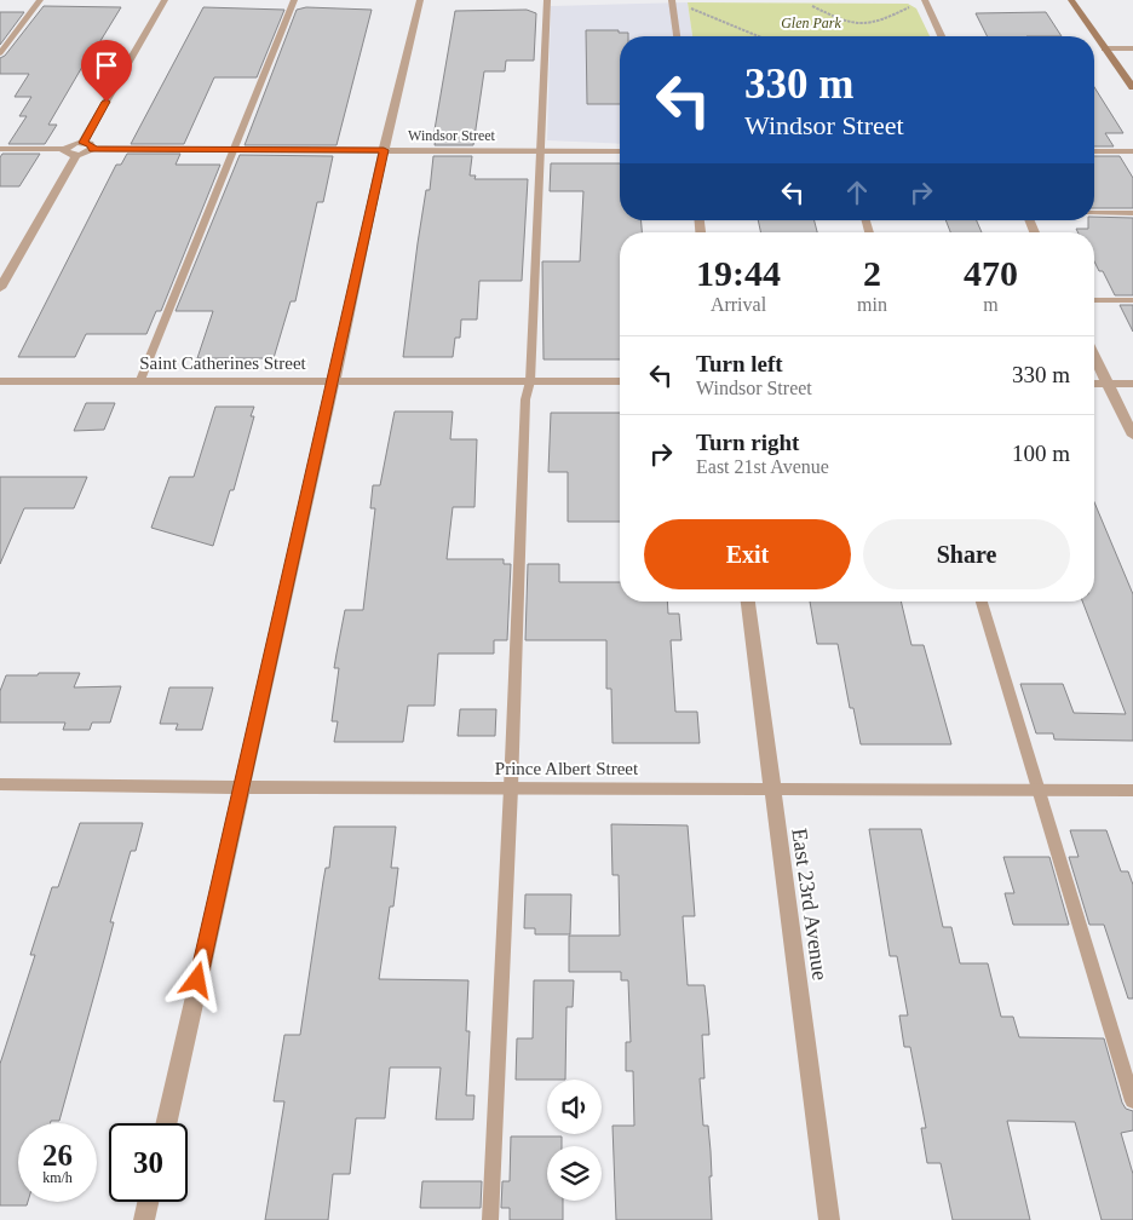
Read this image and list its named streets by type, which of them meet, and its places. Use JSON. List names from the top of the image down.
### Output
{
  "streets": {
    "street": [
      "Windsor Street",
      "Saint Catherines Street",
      "Prince Albert Street",
      "East 23rd Avenue"
    ]
  },
  "crossings": [
    ["Prince Albert Street", "East 23rd Avenue"]
  ],
  "parks": ["Glen Park"],
  "page": {
    "turn": ["330 m", "Windsor Street"],
    "eta": [
      "19:44",
      "Arrival",
      "2",
      "min",
      "470",
      "m"
    ],
    "list": [
      {
        "name": "Turn left",
        "note": "Windsor Street",
        "value": "330 m"
      },
      {
        "name": "Turn right",
        "note": "East 21st Avenue",
        "value": "100 m"
      }
    ],
    "buttons": ["Exit", "Share"],
    "speed": "26 km/h",
    "limit": "30"
  }
}
